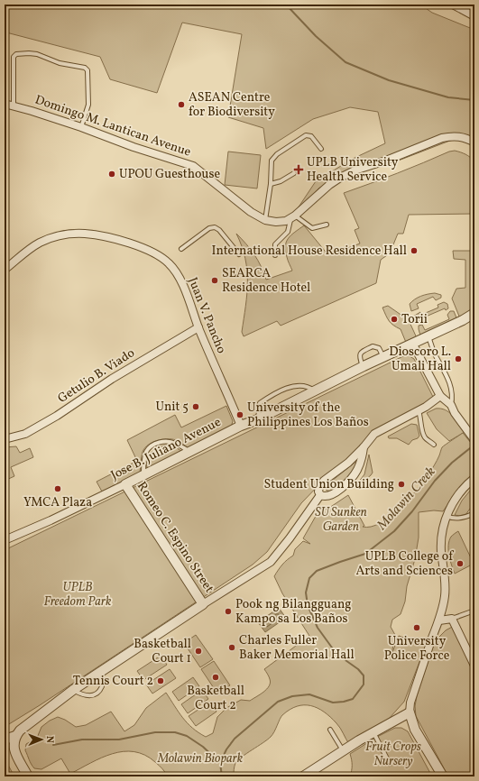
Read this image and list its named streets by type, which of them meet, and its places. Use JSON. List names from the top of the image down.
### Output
{
  "streets": {
    "street": [
      "Domingo M. Lantican Avenue",
      "Juan V. Pancho",
      "Getulio B. Viado",
      "Jose B. Juliano Avenue",
      "Romeo C. Espino Street"
    ]
  },
  "crossings": [
    ["Juan V. Pancho", "Getulio B. Viado"],
    ["Juan V. Pancho", "Jose B. Juliano Avenue"],
    ["Jose B. Juliano Avenue", "Romeo C. Espino Street"]
  ],
  "water": ["Molawin Creek"],
  "parks": [
    "SU Sunken Garden",
    "UPLB Freedom Park",
    "Fruit Crops Nursery",
    "Molawin Biopark"
  ],
  "places": {
    "other": [
      "ASEAN Centre for Biodiversity",
      "UPOU Guesthouse",
      "International House Residence Hall",
      "SEARCA Residence Hotel",
      "Torii",
      "Dioscoro L. Umali Hall",
      "Unit 5",
      "University of the Philippines Los Baños",
      "Student Union Building",
      "YMCA Plaza",
      "UPLB College of Arts and Sciences",
      "Pook ng Bilangguang Kampo sa Los Baños",
      "University Police Force",
      "Charles Fuller Baker Memorial Hall",
      "Basketball Court 1",
      "Basketball Court 2",
      "Tennis Court 2"
    ],
    "health": ["UPLB University Health Service"]
  },
  "north": "right"
}
